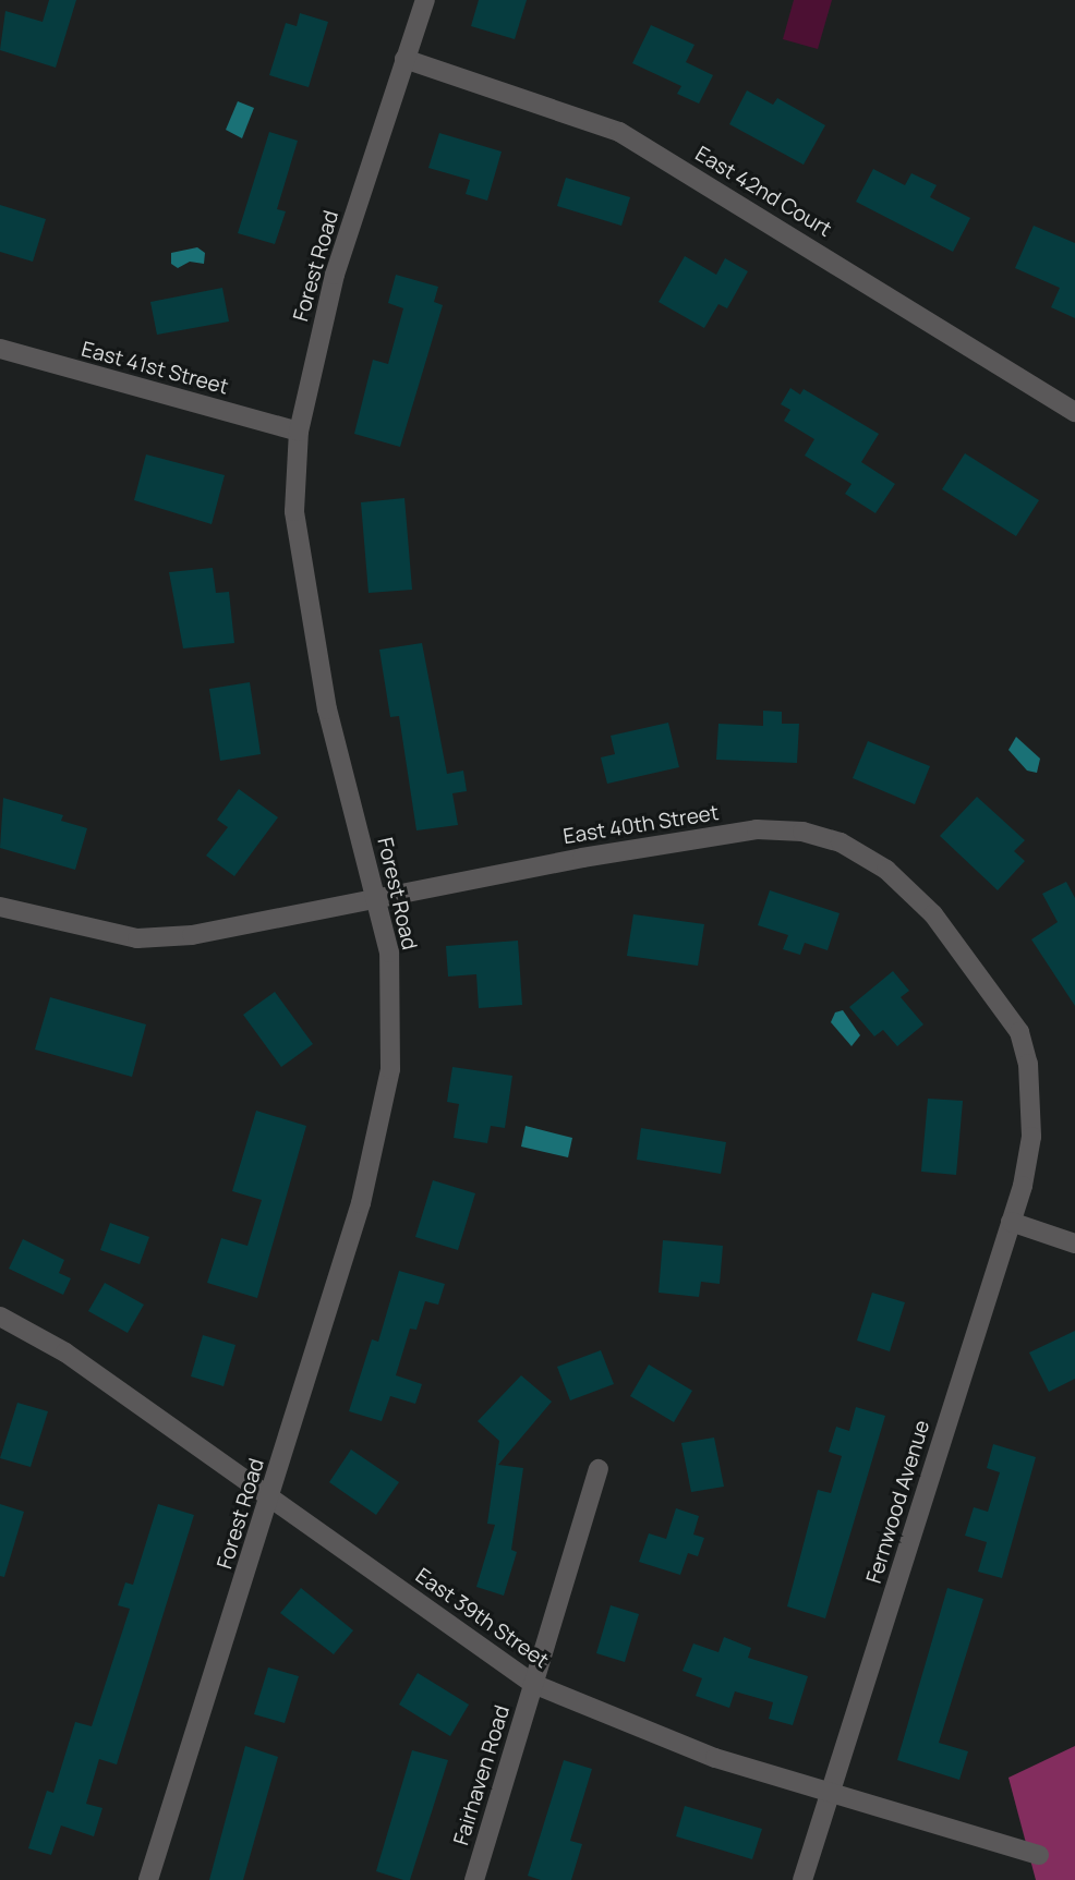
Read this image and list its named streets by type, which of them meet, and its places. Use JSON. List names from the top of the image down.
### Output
{
  "streets": {
    "street": [
      "East 42nd Court",
      "Forest Road",
      "East 41st Street",
      "East 40th Street",
      "Fernwood Avenue",
      "East 39th Street",
      "Fairhaven Road"
    ]
  },
  "crossings": [
    ["East 42nd Court", "Forest Road"],
    ["Forest Road", "East 41st Street"],
    ["Forest Road", "East 40th Street"],
    ["Forest Road", "East 39th Street"],
    ["East 40th Street", "Fernwood Avenue"],
    ["Fernwood Avenue", "East 39th Street"],
    ["East 39th Street", "Fairhaven Road"]
  ]
}
